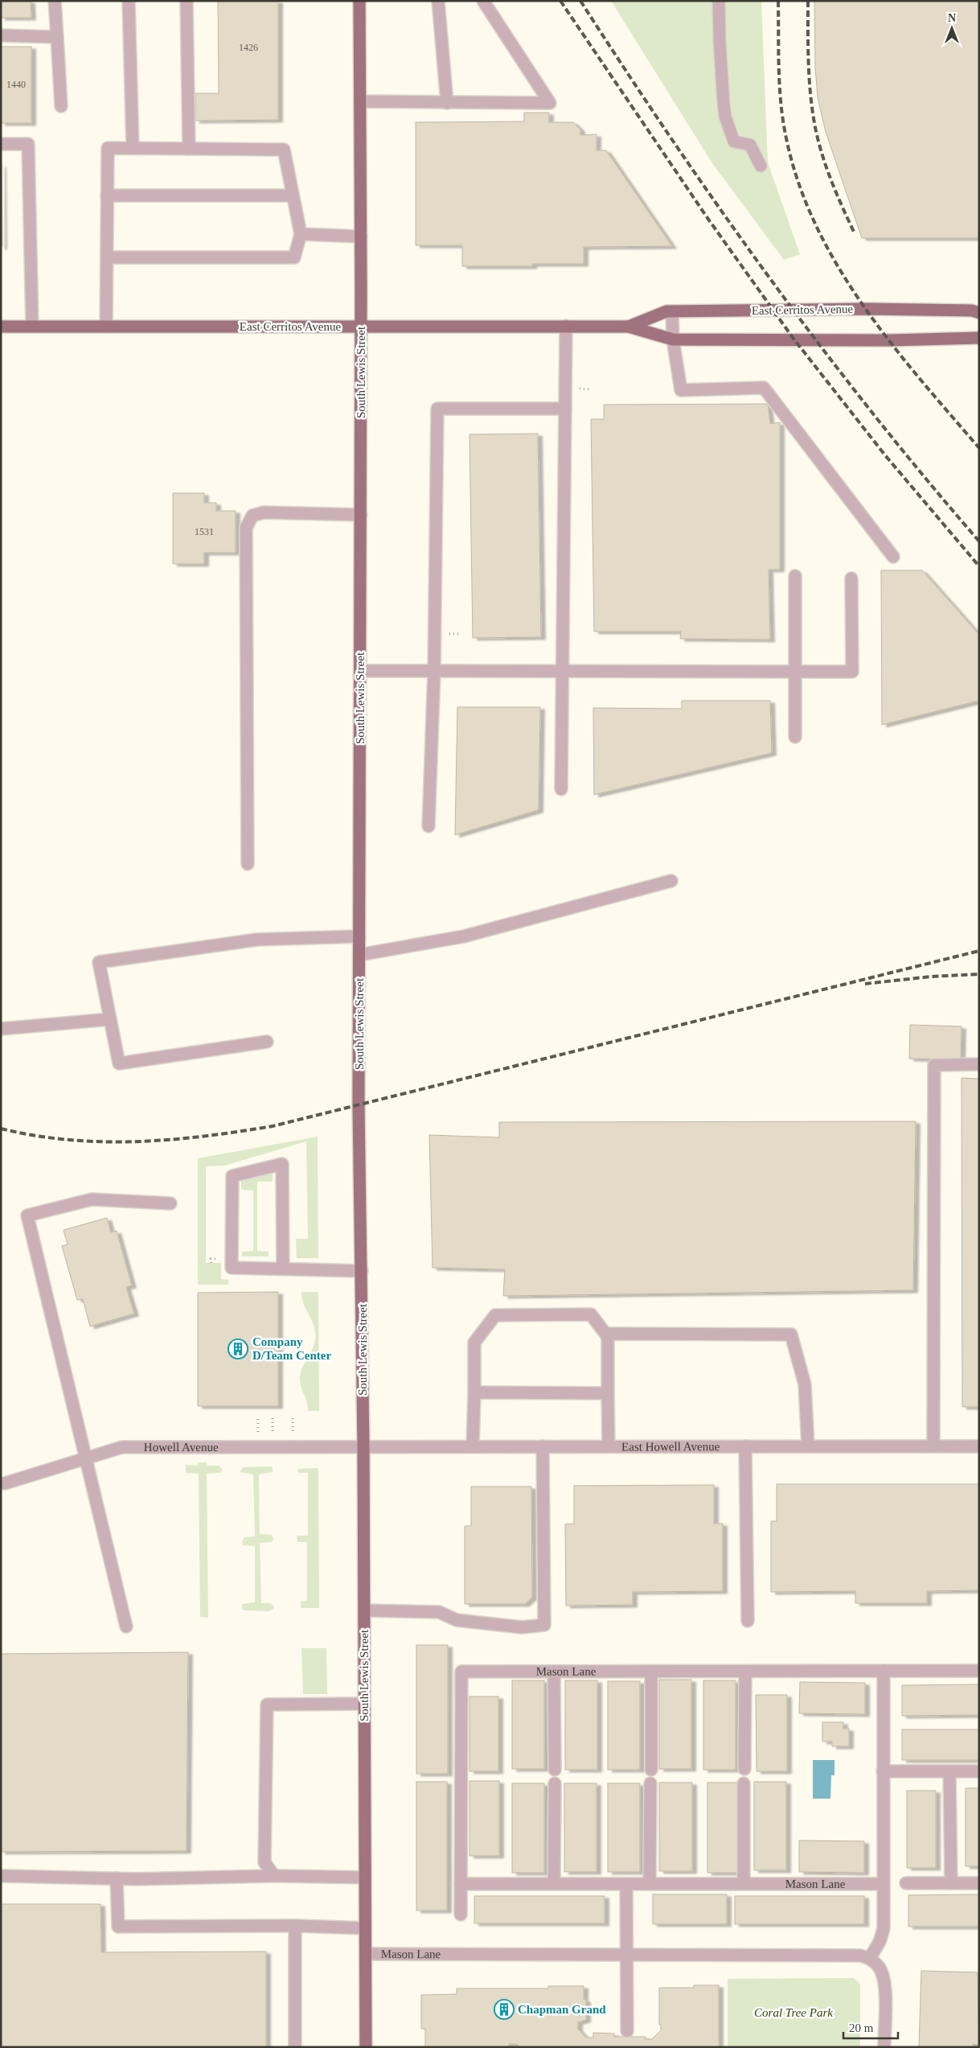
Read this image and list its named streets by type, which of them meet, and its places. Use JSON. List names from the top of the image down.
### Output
{
  "streets": {
    "main road": ["East Cerritos Avenue", "South Lewis Street"],
    "street": ["East Howell Avenue", "Howell Avenue", "Mason Lane"]
  },
  "crossings": [
    ["East Cerritos Avenue", "South Lewis Street"],
    ["South Lewis Street", "East Howell Avenue"],
    ["South Lewis Street", "Howell Avenue"],
    ["South Lewis Street", "Mason Lane"],
    ["East Howell Avenue", "Howell Avenue"]
  ],
  "parks": ["Coral Tree Park"],
  "places": {
    "building": ["Company D/Team Center", "Chapman Grand"]
  },
  "house_numbers": ["1426", "1440", "1531"],
  "scale_bar": "20 m",
  "north": "top"
}
